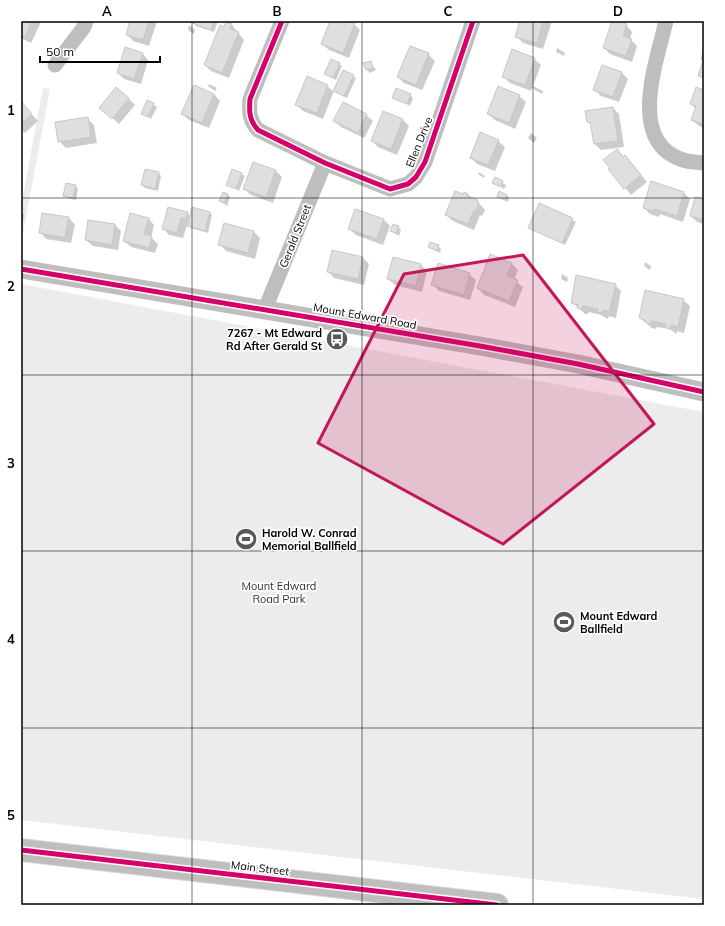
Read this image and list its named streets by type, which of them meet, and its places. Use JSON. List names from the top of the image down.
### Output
{
  "streets": {
    "main road": ["Main Street"],
    "street": ["Ellen Drive", "Gerald Street", "Mount Edward Road"]
  },
  "crossings": [
    ["Ellen Drive", "Gerald Street"],
    ["Gerald Street", "Mount Edward Road"]
  ],
  "parks": ["Mount Edward Road Park"],
  "places": {
    "bus stop": ["7267 - Mt Edward Rd After Gerald St"],
    "sports": ["Harold W. Conrad Memorial Ballfield", "Mount Edward Ballfield"]
  },
  "scale_bar": "50 m",
  "grid": {
    "columns": [
      "A",
      "B",
      "C",
      "D"
    ],
    "rows": [
      "1",
      "2",
      "3",
      "4",
      "5"
    ]
  }
}
